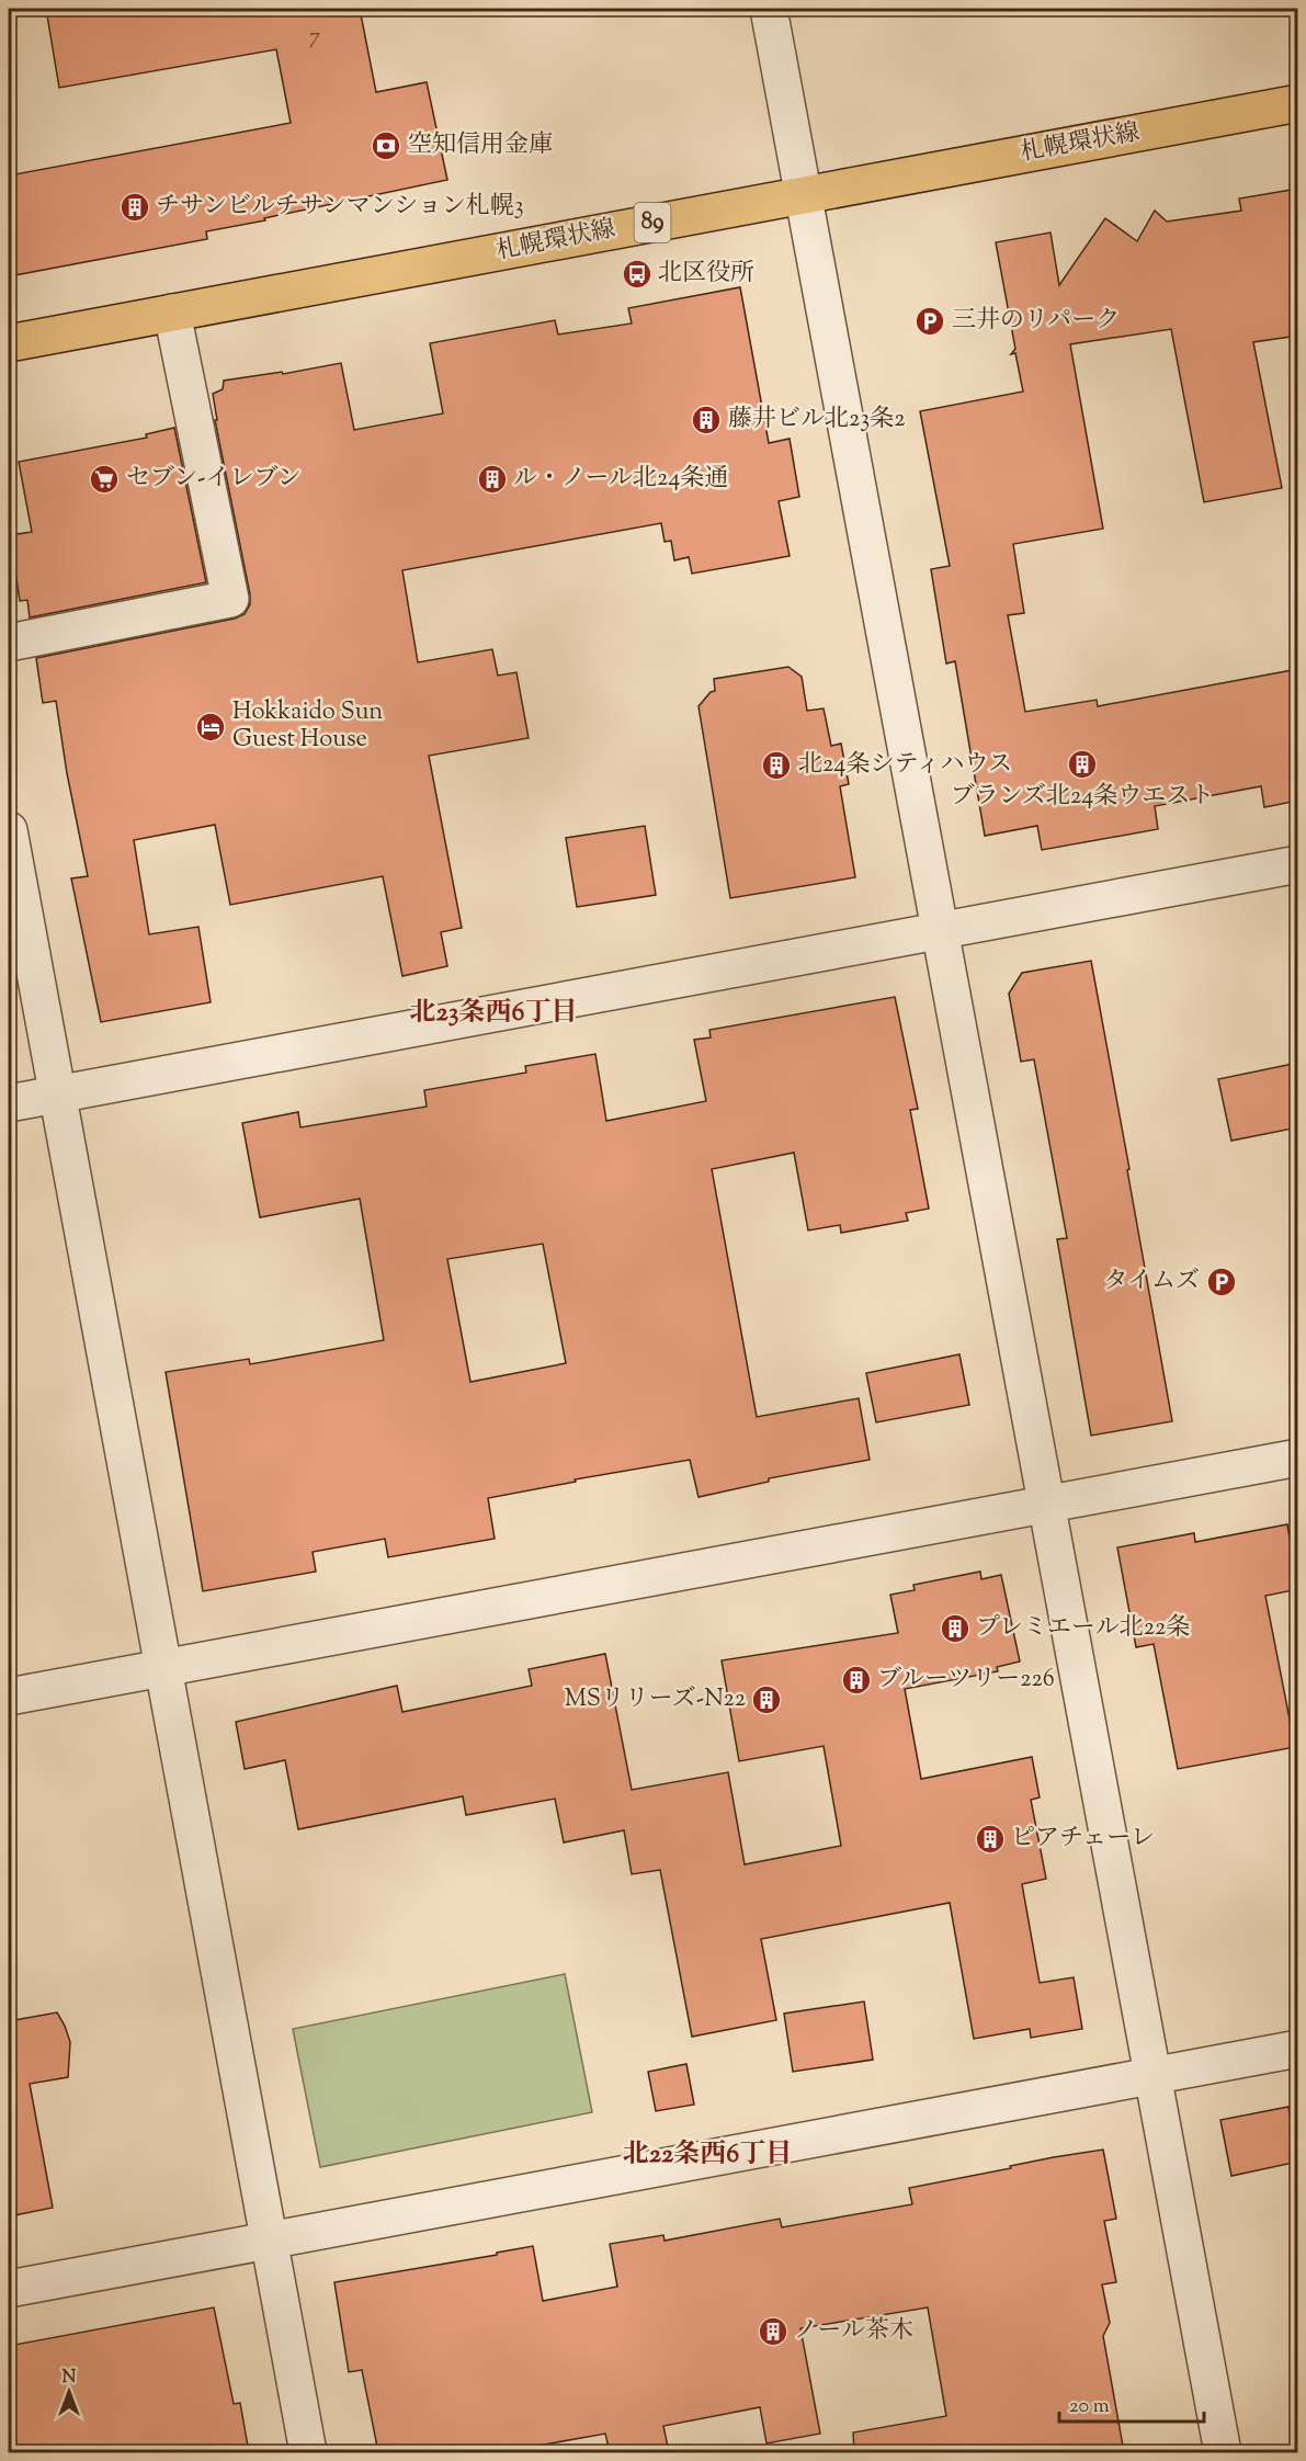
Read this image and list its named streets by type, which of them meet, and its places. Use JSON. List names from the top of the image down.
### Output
{
  "streets": {
    "main road": ["札幌環状線", "89"]
  },
  "districts": ["北23条西6丁目", "北22条西6丁目"],
  "places": {
    "bank": ["空知信用金庫"],
    "building": [
      "チサンビルチサンマンション札幌3",
      "藤井ビル北23条2",
      "ル・ノール北24条通",
      "ブランズ北24条ウエスト",
      "北24条シティハウス",
      "プレミエール北22条",
      "ブルーツリー226",
      "MSリリーズ-N22",
      "ピアチェーレ",
      "ノール茶木"
    ],
    "bus stop": ["北区役所"],
    "parking": ["三井のリパーク", "タイムズ"],
    "supermarket": ["セブン-イレブン"],
    "hotel": ["Hokkaido Sun Guest House"]
  },
  "house_numbers": ["7"],
  "scale_bar": "20 m",
  "north": "top"
}
